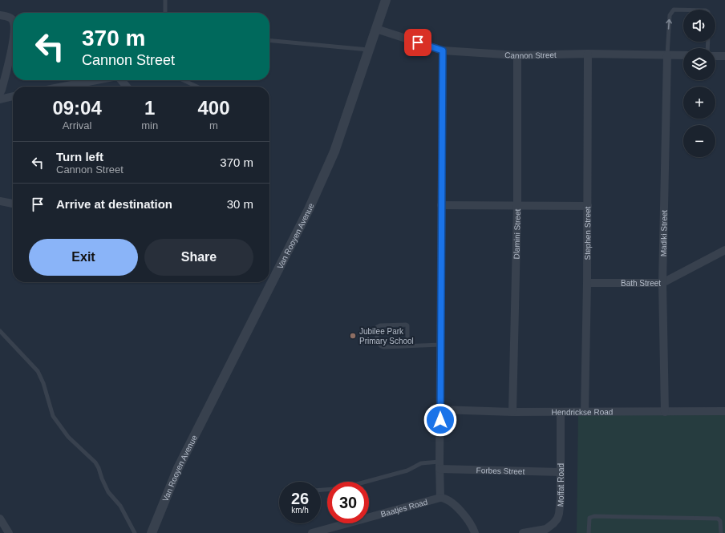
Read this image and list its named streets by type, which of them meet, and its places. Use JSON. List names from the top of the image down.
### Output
{
  "streets": {
    "street": [
      "Cannon Street",
      "Stephen Street",
      "Madiki Street",
      "Dlamini Street",
      "Van Rooyen Avenue",
      "Bath Street",
      "Hendrickse Road",
      "Forbes Street",
      "Moffat Road",
      "Baatjes Road"
    ]
  },
  "crossings": [
    ["Cannon Street", "Stephen Street"],
    ["Cannon Street", "Madiki Street"],
    ["Cannon Street", "Dlamini Street"],
    ["Cannon Street", "Van Rooyen Avenue"],
    ["Stephen Street", "Bath Street"],
    ["Stephen Street", "Hendrickse Road"],
    ["Madiki Street", "Bath Street"],
    ["Madiki Street", "Hendrickse Road"],
    ["Dlamini Street", "Hendrickse Road"],
    ["Hendrickse Road", "Moffat Road"],
    ["Forbes Street", "Moffat Road"]
  ],
  "places": ["Jubilee Park Primary School"],
  "page": {
    "map_buttons": ["+", "−"],
    "turn": ["370 m", "Cannon Street"],
    "eta": [
      "09:04",
      "Arrival",
      "1",
      "min",
      "400",
      "m"
    ],
    "list": [
      {
        "name": "Turn left",
        "note": "Cannon Street",
        "value": "370 m"
      },
      {
        "name": "Arrive at destination",
        "value": "30 m"
      }
    ],
    "buttons": ["Exit", "Share"],
    "speed": "26 km/h",
    "limit": "30"
  }
}
